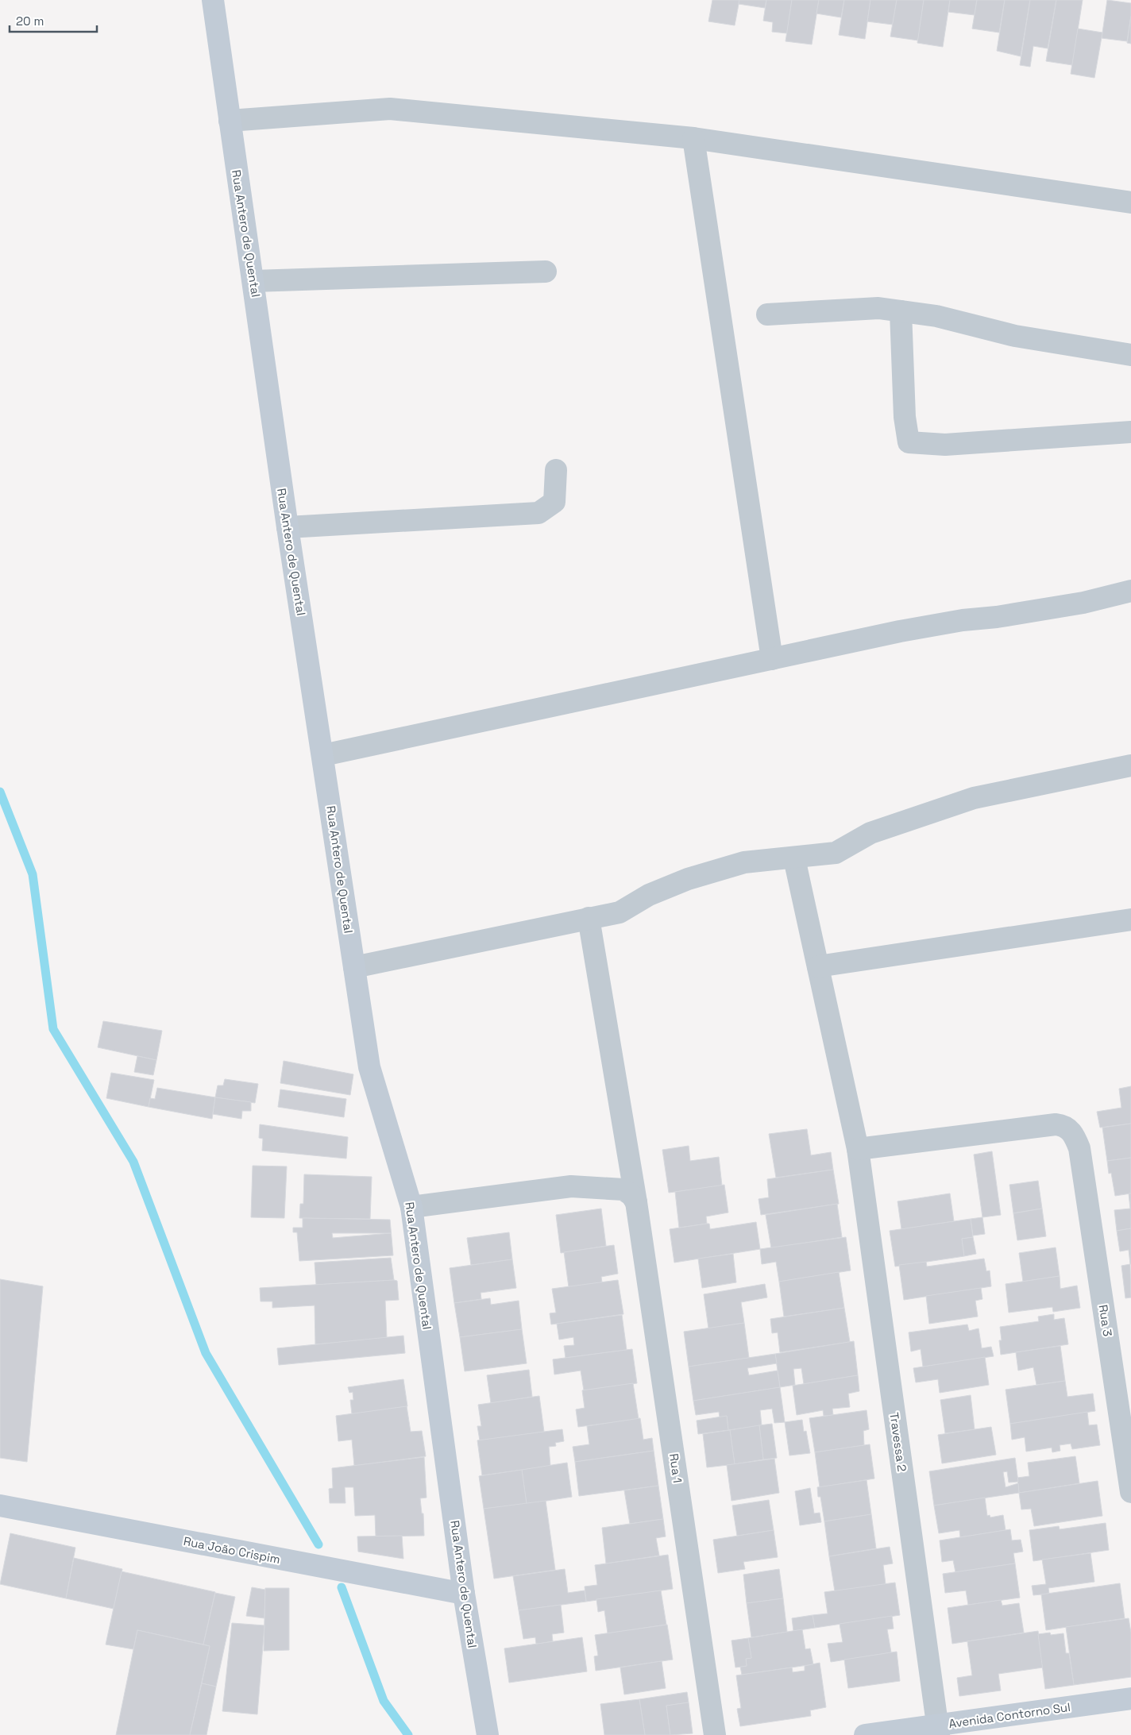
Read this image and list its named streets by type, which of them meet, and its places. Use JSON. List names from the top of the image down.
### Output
{
  "streets": {
    "street": [
      "Rua Antero de Quental",
      "Rua 3",
      "Travessa 2",
      "Rua 1",
      "Rua João Crispim",
      "Avenida Contorno Sul"
    ]
  },
  "crossings": [
    ["Rua Antero de Quental", "Rua João Crispim"],
    ["Rua 3", "Travessa 2"],
    ["Travessa 2", "Avenida Contorno Sul"]
  ],
  "scale_bar": "20 m"
}
